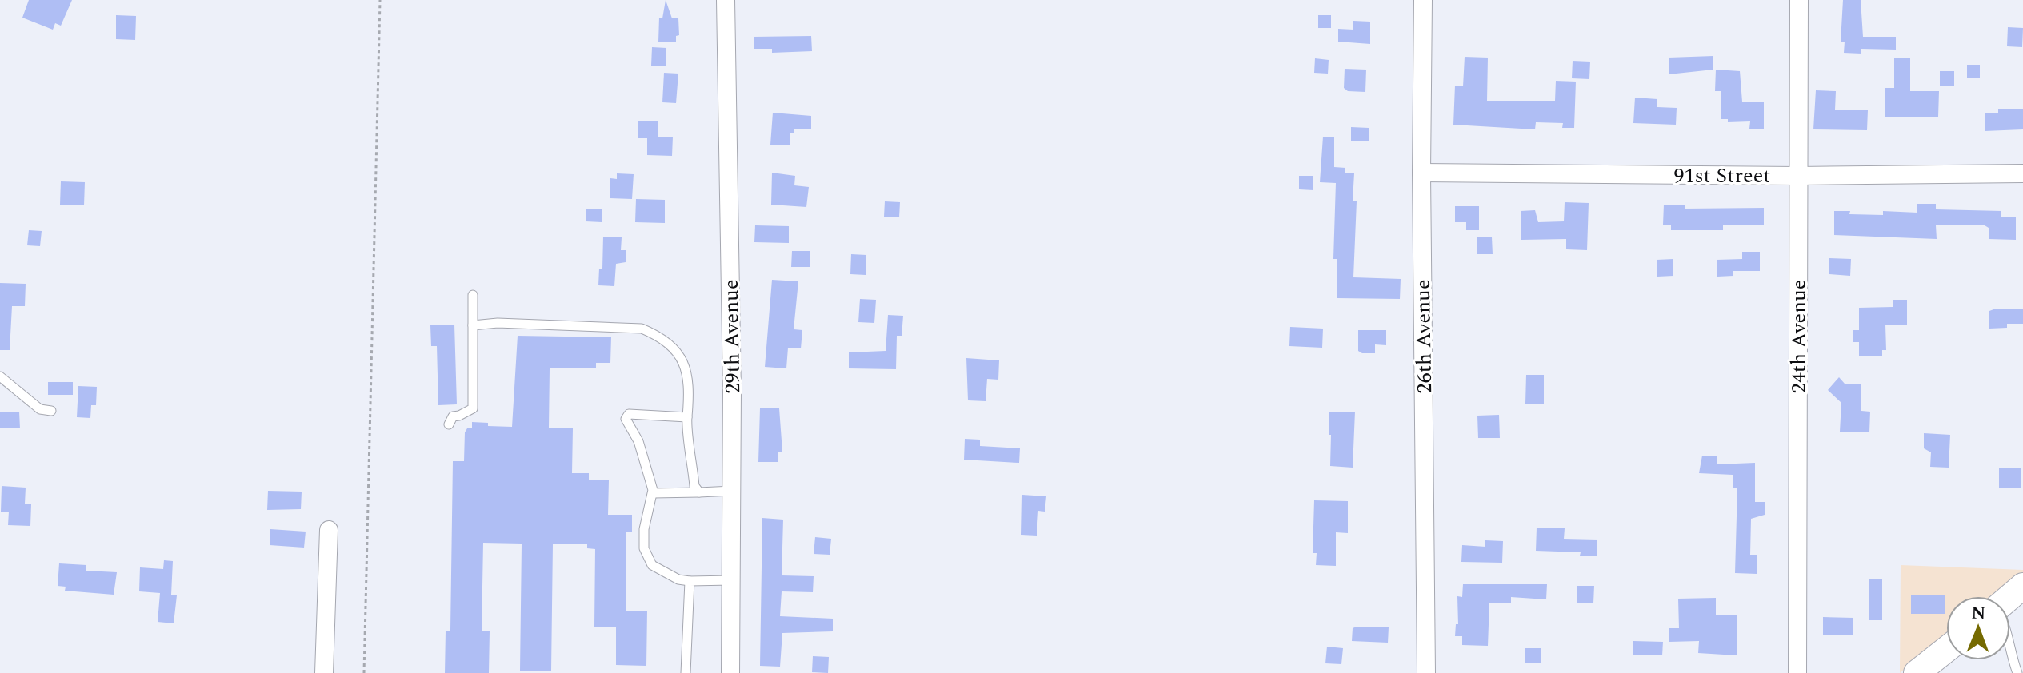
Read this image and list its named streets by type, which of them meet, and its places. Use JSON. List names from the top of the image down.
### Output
{
  "streets": {
    "street": [
      "91st Street",
      "29th Avenue",
      "26th Avenue",
      "24th Avenue"
    ]
  },
  "crossings": [
    ["91st Street", "26th Avenue"],
    ["91st Street", "24th Avenue"]
  ],
  "north": "top"
}
